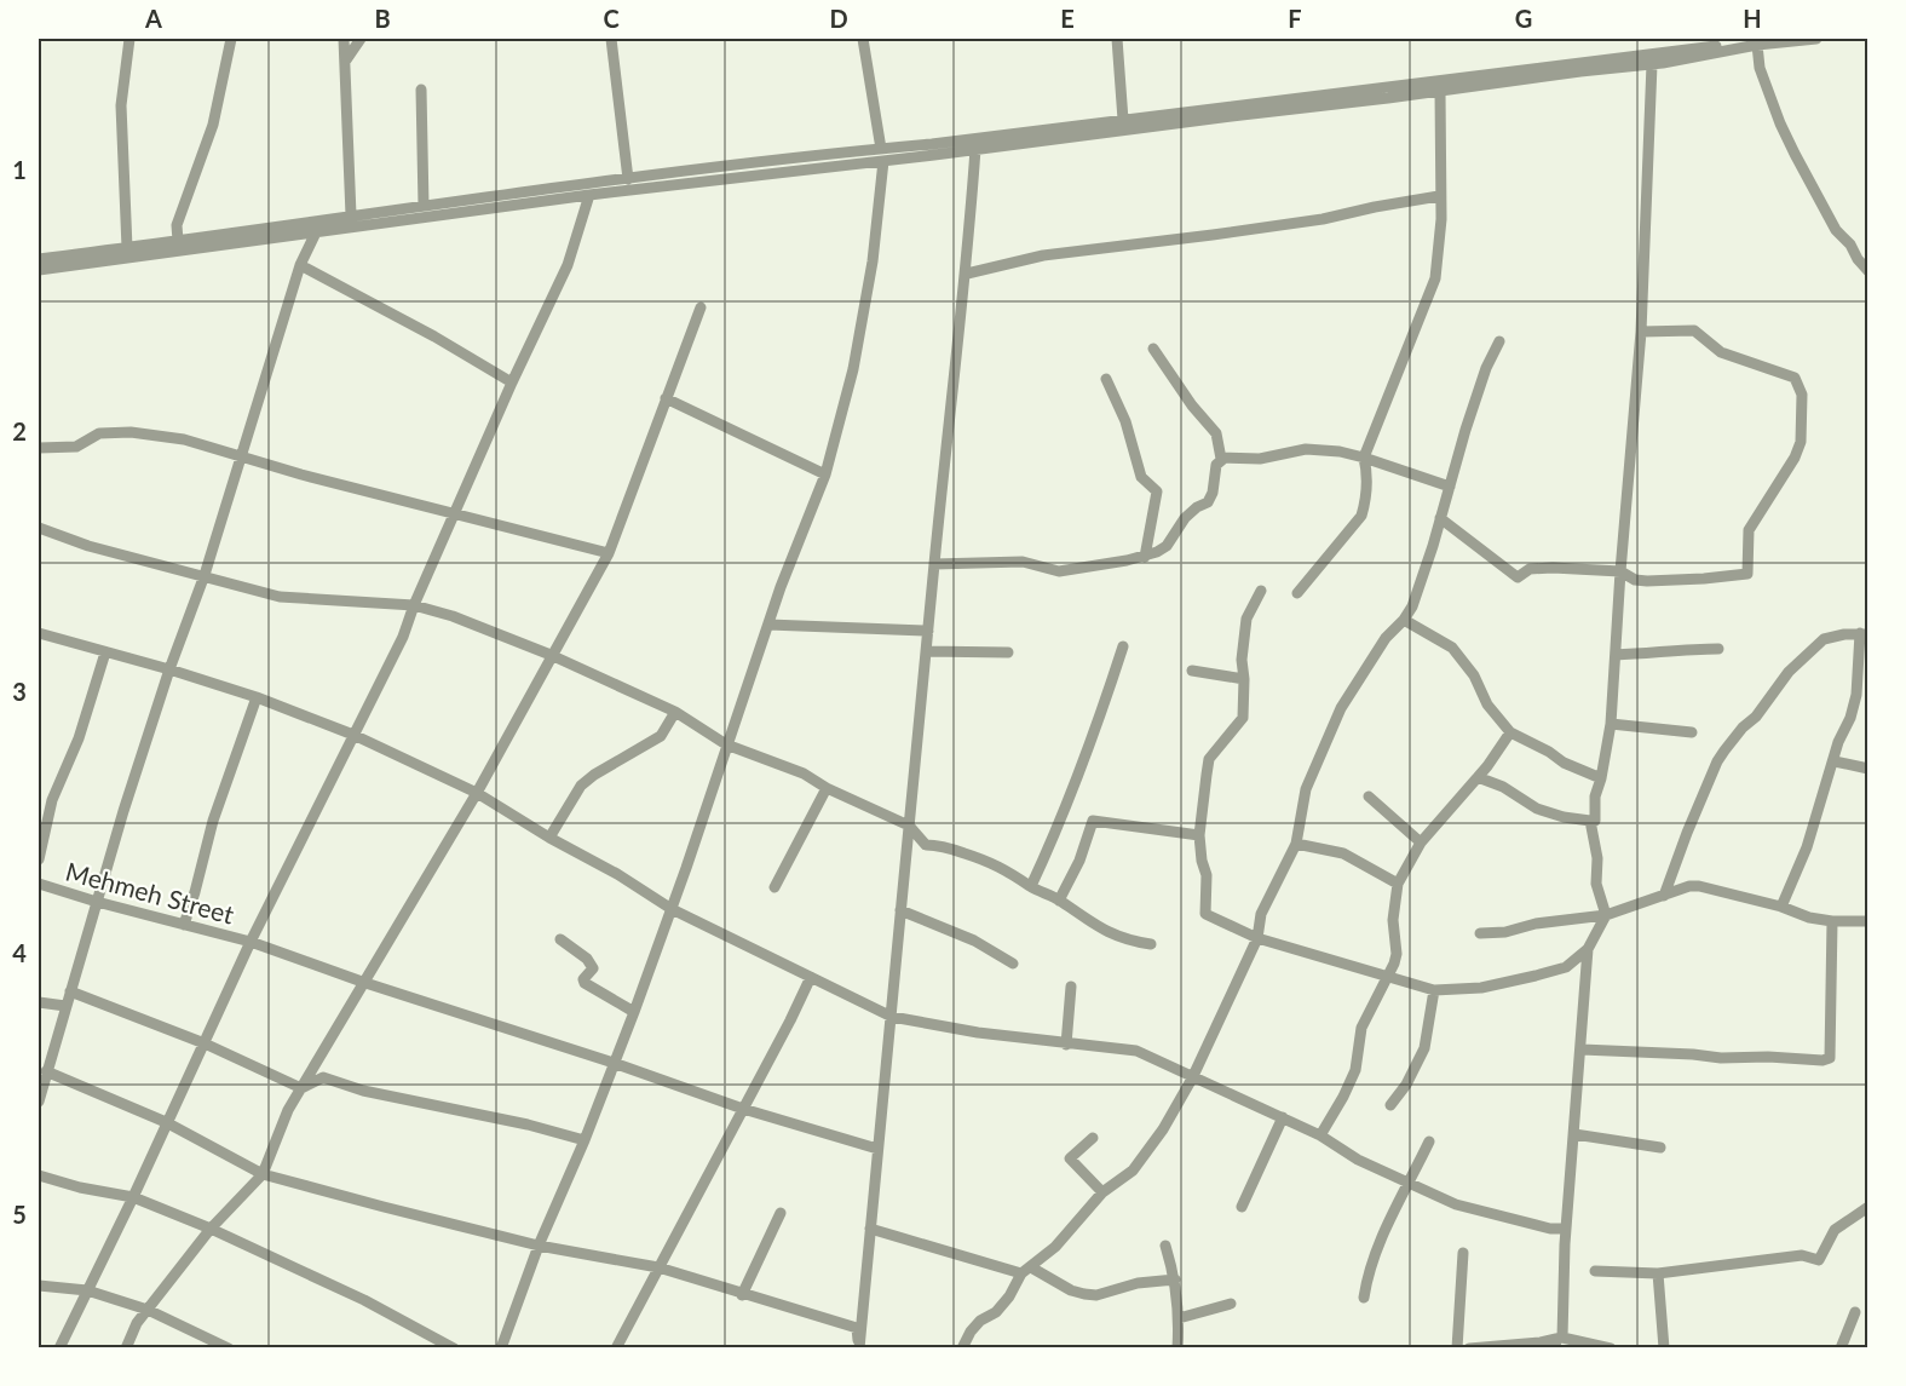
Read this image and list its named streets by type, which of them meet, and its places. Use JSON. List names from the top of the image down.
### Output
{
  "streets": {
    "street": ["Mehmeh Street"]
  },
  "grid": {
    "columns": [
      "A",
      "B",
      "C",
      "D",
      "E",
      "F",
      "G",
      "H"
    ],
    "rows": [
      "1",
      "2",
      "3",
      "4",
      "5"
    ]
  }
}
